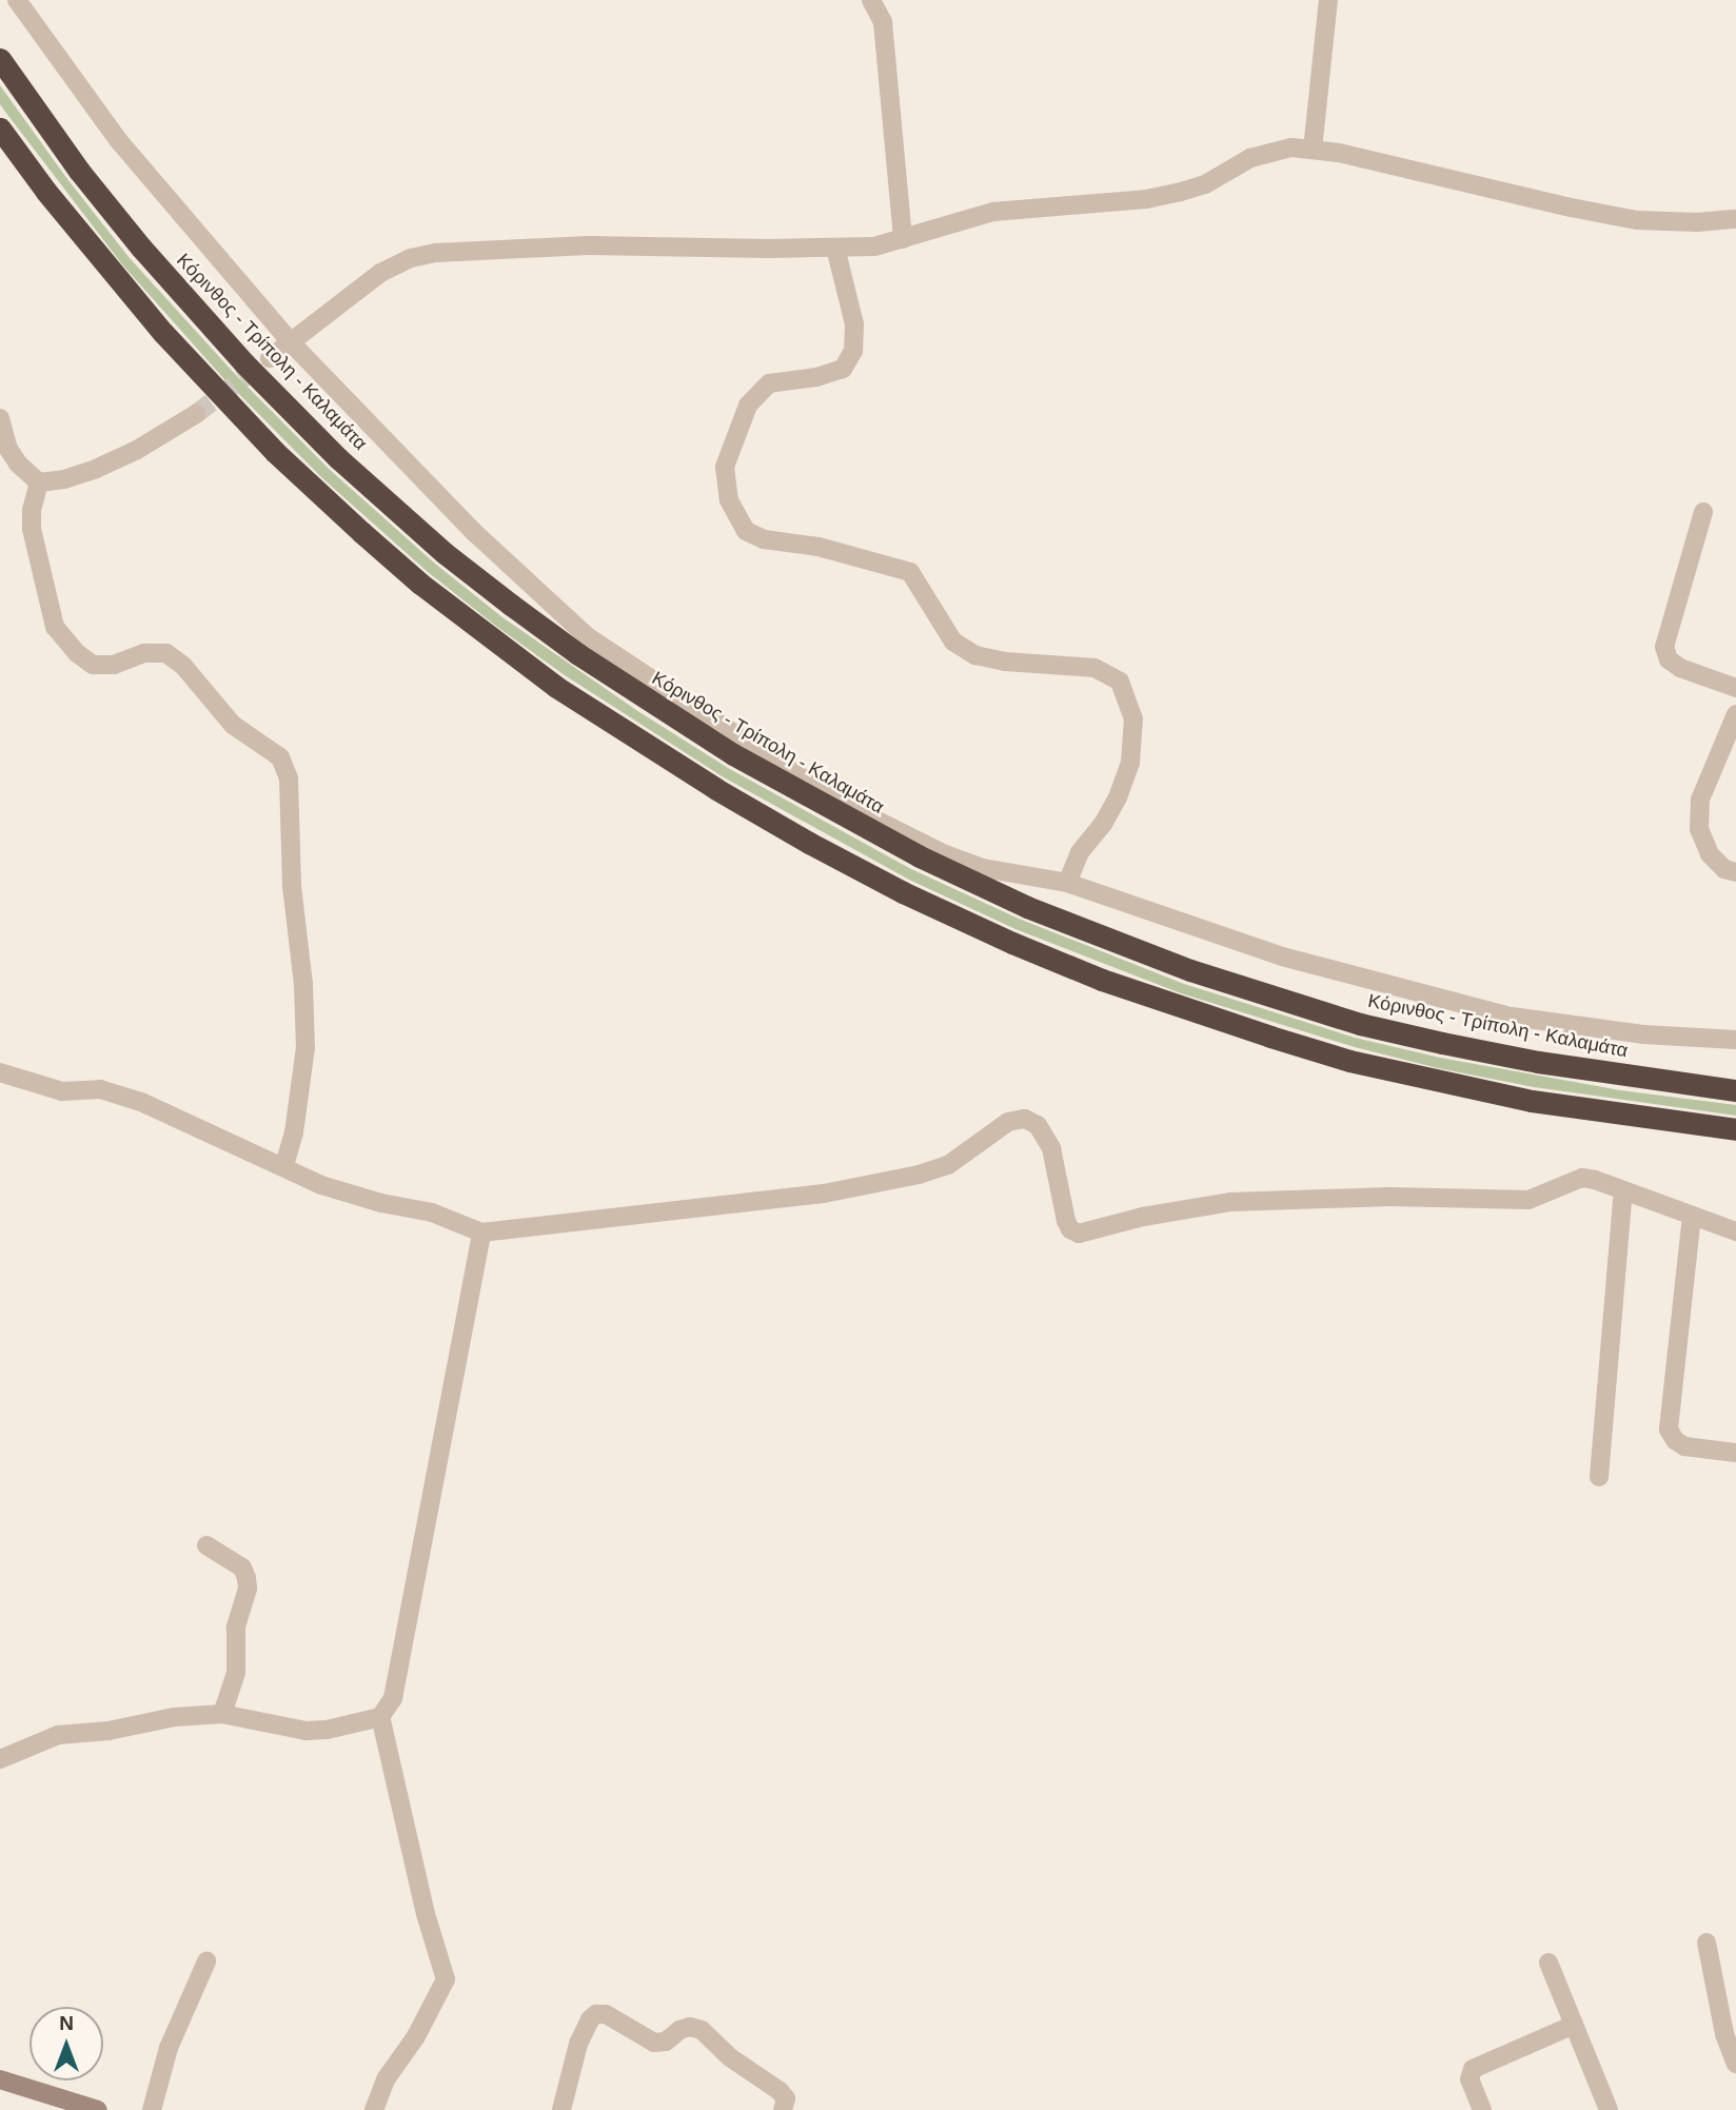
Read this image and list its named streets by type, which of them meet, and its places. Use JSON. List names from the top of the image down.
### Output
{
  "streets": {
    "highway": ["Κόρινθος - Τρίπολη - Καλαμάτα"]
  },
  "north": "top"
}
